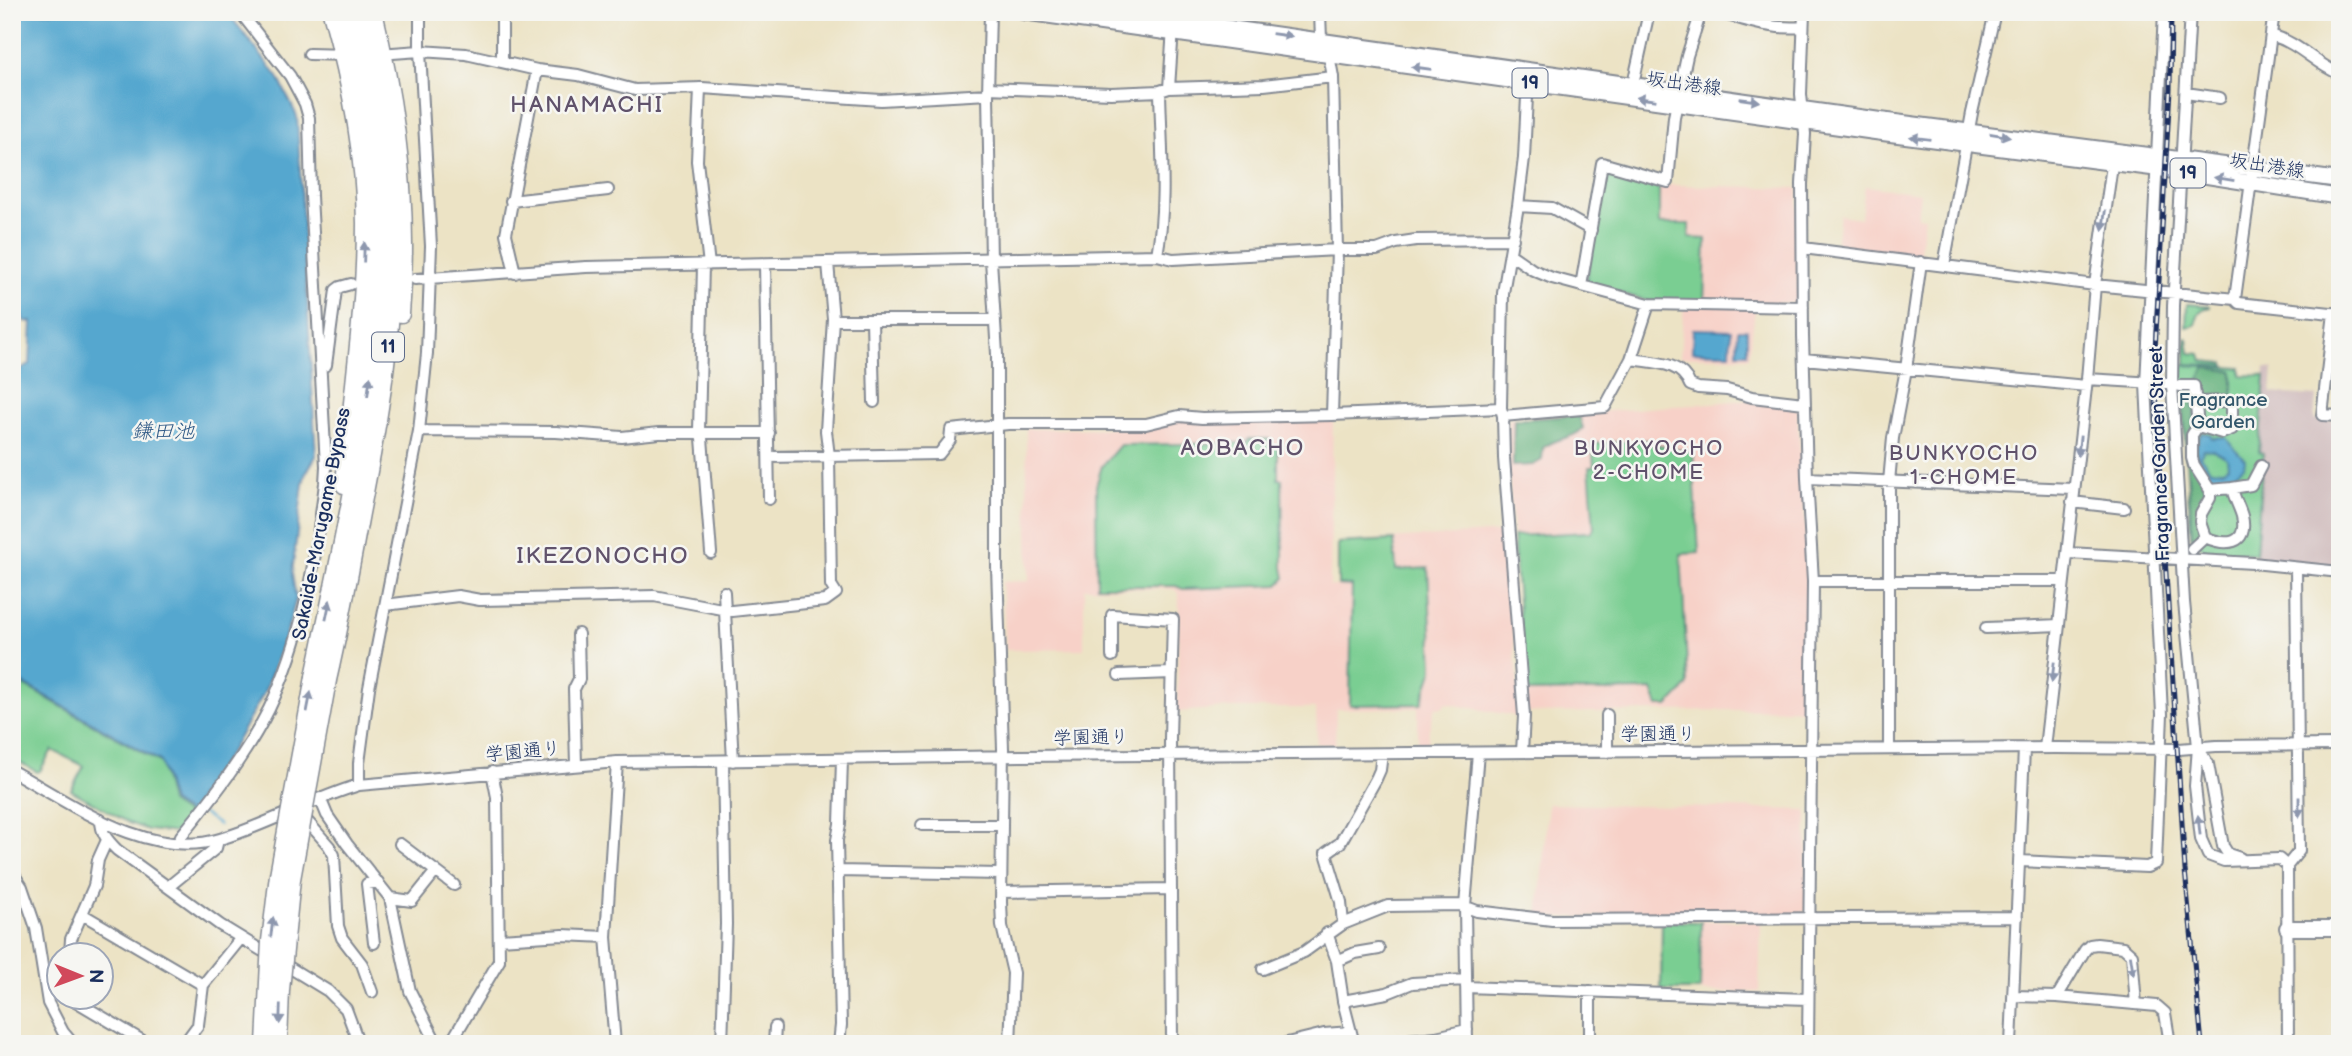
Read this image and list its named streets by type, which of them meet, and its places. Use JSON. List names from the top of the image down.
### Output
{
  "streets": {
    "highway": ["11", "Sakaide-Marugame Bypass"],
    "main road": ["19", "坂出港線"],
    "street": ["Fragrance Garden Street", "学園通り"]
  },
  "crossings": [
    ["坂出港線", "Fragrance Garden Street"],
    ["11", "Sakaide-Marugame Bypass"],
    ["Fragrance Garden Street", "学園通り"]
  ],
  "districts": [
    "HANAMACHI",
    "AOBACHO",
    "BUNKYOCHO 2-CHOME",
    "BUNKYOCHO 1-CHOME",
    "IKEZONOCHO"
  ],
  "water": ["鎌田池"],
  "parks": ["Fragrance Garden"],
  "north": "right"
}
